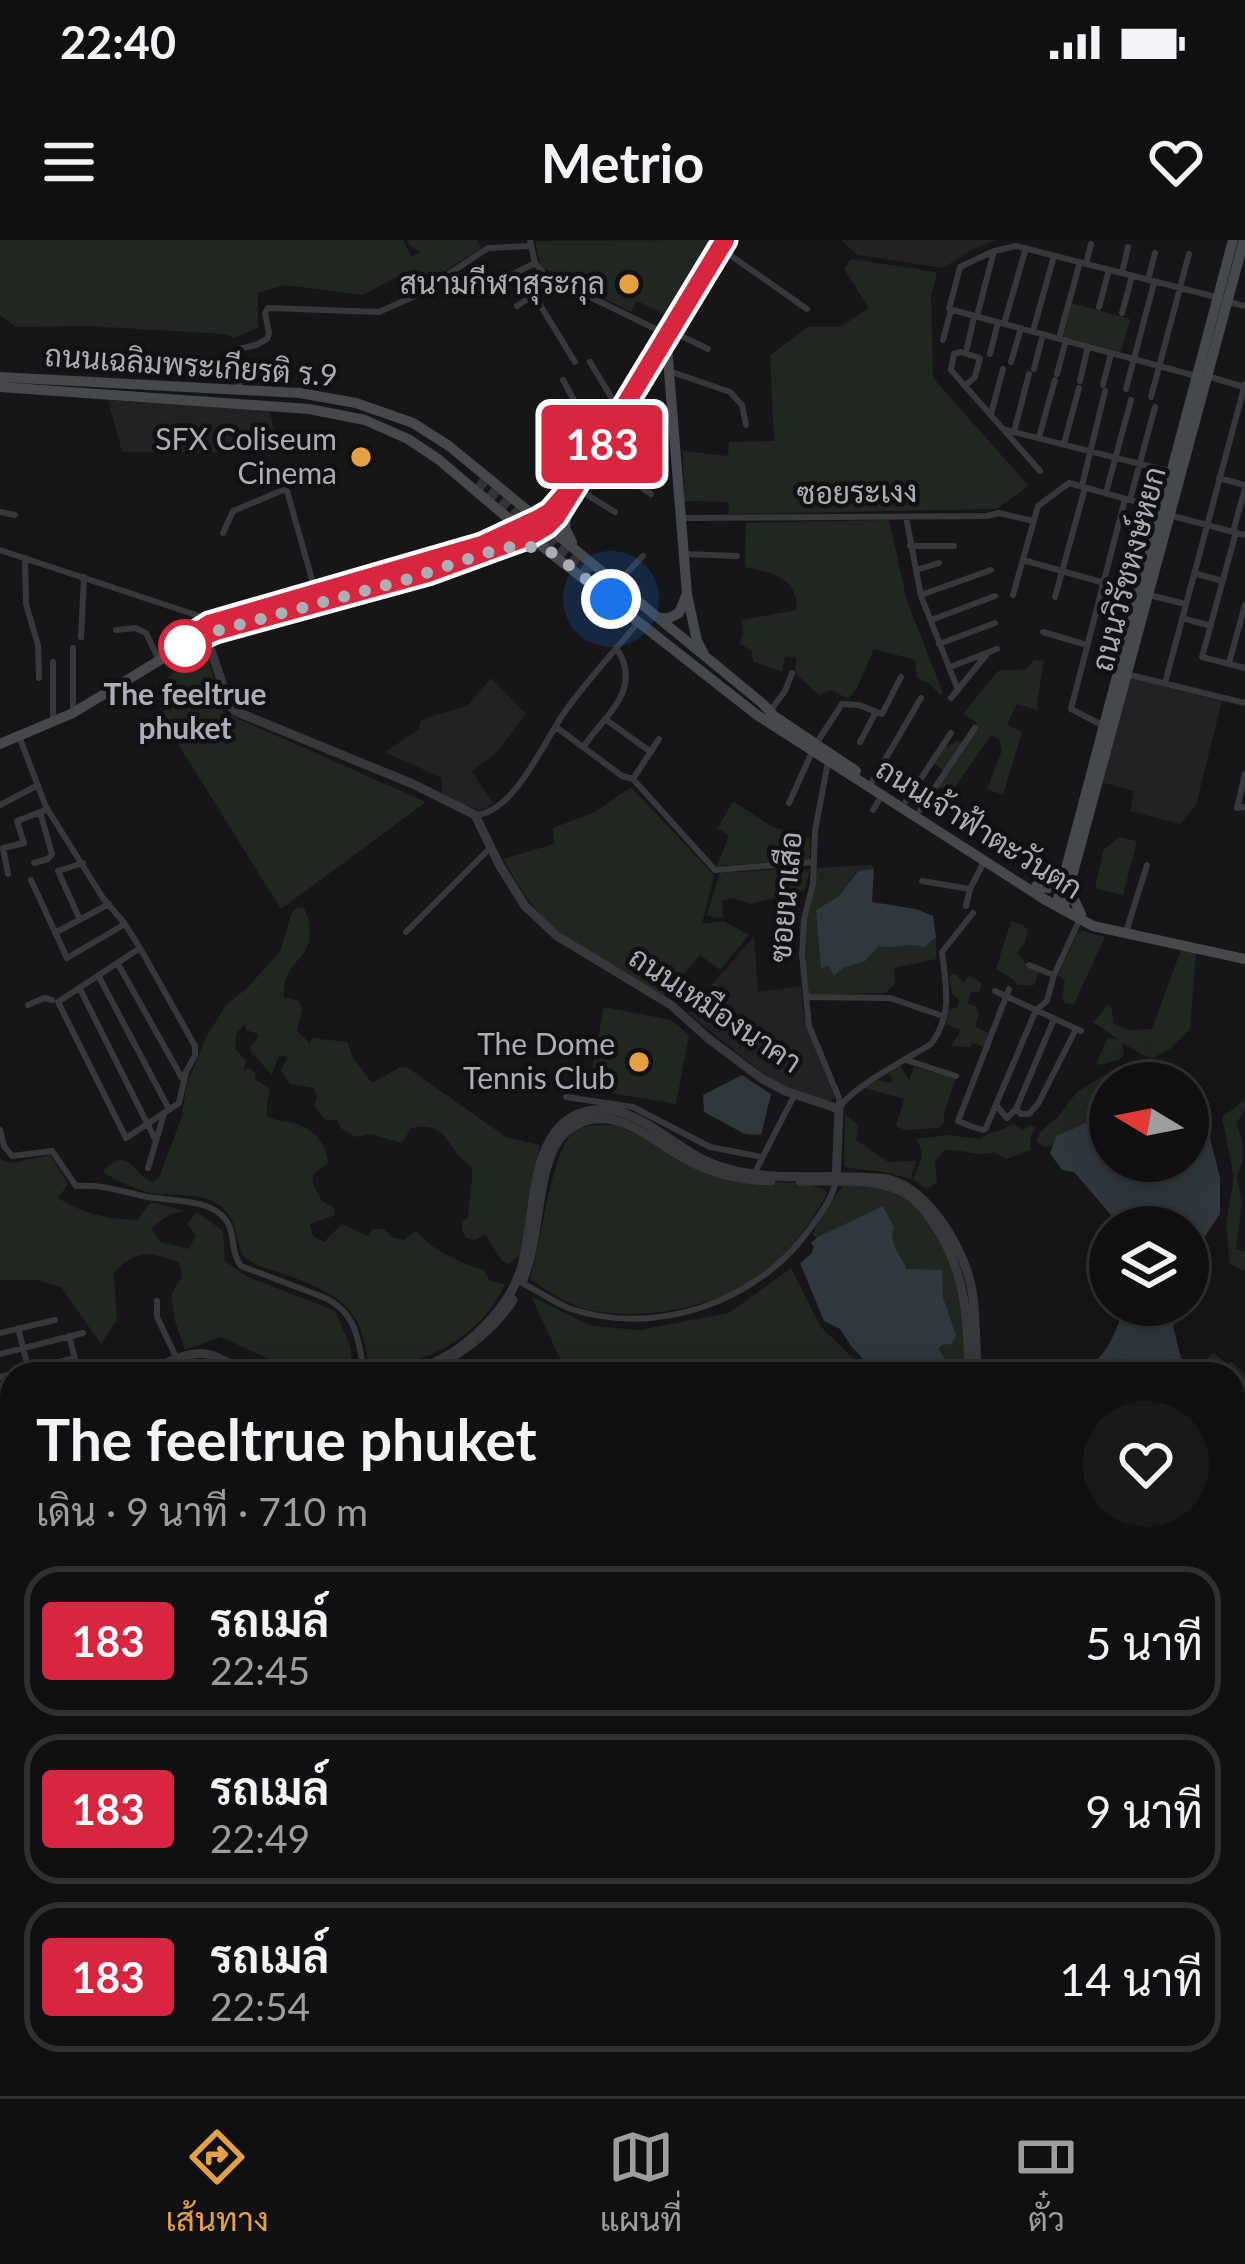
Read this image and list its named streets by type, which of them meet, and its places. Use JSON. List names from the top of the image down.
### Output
{
  "streets": {
    "main road": ["ถนนเฉลิมพระเกียรติ ร.9", "ถนนวิรัชหงษ์หยก", "ถนนเจ้าฟ้าตะวันตก"],
    "street": ["ซอยระเงง", "ซอยนาเสือ", "ถนนเหมืองนาคา"]
  },
  "crossings": [
    ["ถนนวิรัชหงษ์หยก", "ถนนเจ้าฟ้าตะวันตก"],
    ["ถนนเจ้าฟ้าตะวันตก", "ซอยนาเสือ"],
    ["ซอยนาเสือ", "ถนนเหมืองนาคา"]
  ],
  "places": [
    "สนามกีฬาสุระกุล",
    "SFX Coliseum Cinema",
    "The feeltrue phuket",
    "The Dome Tennis Club"
  ],
  "lines": ["bus line 183"],
  "north": "left",
  "page": {
    "status": "22:40",
    "header": "Metrio",
    "on_map": "183",
    "heading": ["The feeltrue phuket", "เดิน · 9 นาที · 710 m"],
    "list": [
      {
        "mark": "183",
        "name": "รถเมล์",
        "note": "22:45",
        "value": "5 นาที"
      },
      {
        "mark": "183",
        "name": "รถเมล์",
        "note": "22:49",
        "value": "9 นาที"
      },
      {
        "mark": "183",
        "name": "รถเมล์",
        "note": "22:54",
        "value": "14 นาที"
      }
    ],
    "tabs": ["เส้นทาง", "แผนที่", "ตั๋ว"]
  }
}
